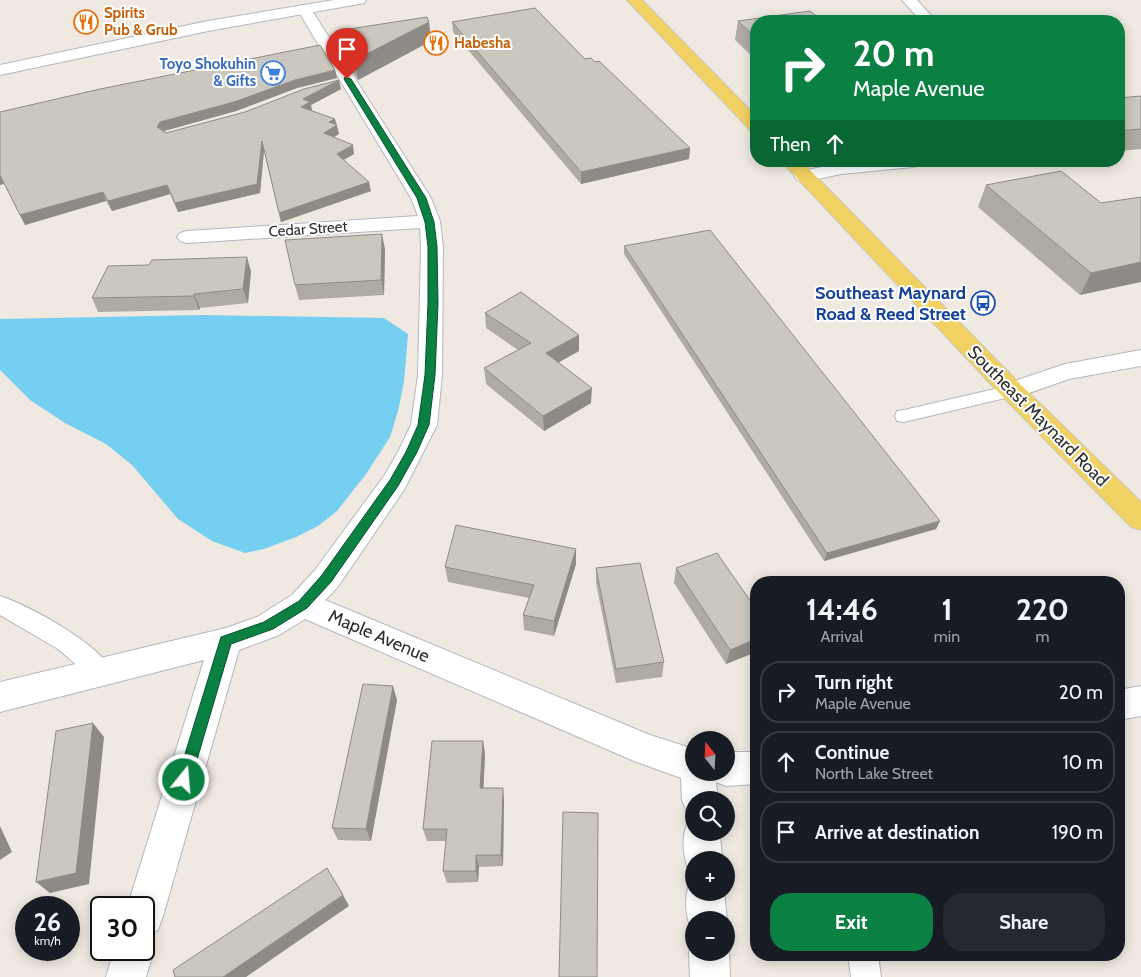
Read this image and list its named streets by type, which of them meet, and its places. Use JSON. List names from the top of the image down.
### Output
{
  "streets": {
    "main road": ["Southeast Maynard Road"],
    "street": ["Cedar Street", "Maple Avenue"]
  },
  "places": {
    "restaurant": ["Spirits Pub & Grub", "Habesha"],
    "supermarket": ["Toyo Shokuhin & Gifts"],
    "bus stop": ["Southeast Maynard Road & Reed Street"]
  },
  "north": "top",
  "page": {
    "turn": ["20 m", "Maple Avenue"],
    "then": "Then",
    "eta": [
      "14:46",
      "Arrival",
      "1",
      "min",
      "220",
      "m"
    ],
    "list": [
      {
        "name": "Turn right",
        "note": "Maple Avenue",
        "value": "20 m"
      },
      {
        "name": "Continue",
        "note": "North Lake Street",
        "value": "10 m"
      },
      {
        "name": "Arrive at destination",
        "value": "190 m"
      }
    ],
    "map_buttons": ["+", "−"],
    "buttons": ["Exit", "Share"],
    "speed": "26 km/h",
    "limit": "30"
  }
}
